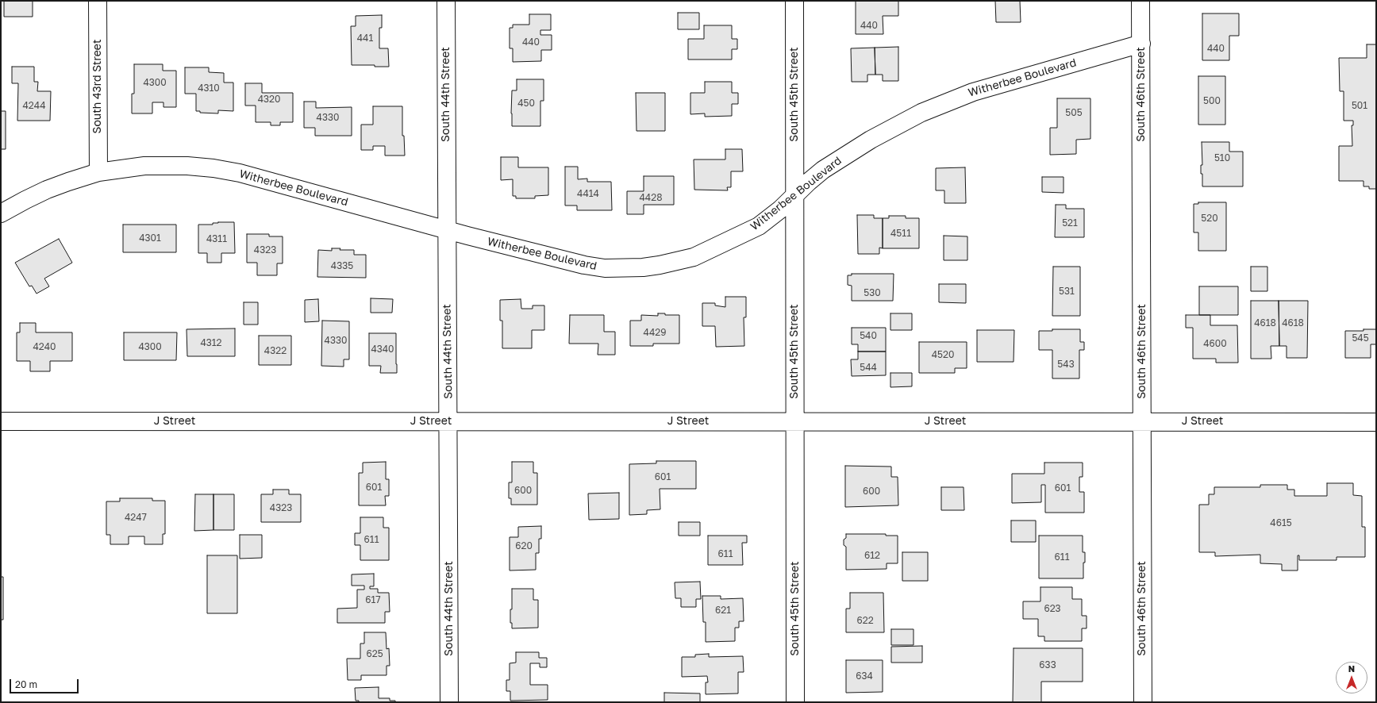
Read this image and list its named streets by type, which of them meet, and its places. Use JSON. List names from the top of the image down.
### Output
{
  "streets": {
    "street": [
      "Witherbee Boulevard",
      "South 43rd Street",
      "South 44th Street",
      "South 45th Street",
      "South 46th Street",
      "J Street"
    ]
  },
  "crossings": [
    ["Witherbee Boulevard", "South 43rd Street"],
    ["Witherbee Boulevard", "South 44th Street"],
    ["Witherbee Boulevard", "South 45th Street"],
    ["Witherbee Boulevard", "South 46th Street"],
    ["South 44th Street", "J Street"],
    ["South 45th Street", "J Street"],
    ["South 46th Street", "J Street"]
  ],
  "house_numbers": [
    "440",
    "441",
    "440",
    "440",
    "4300",
    "4310",
    "4320",
    "500",
    "450",
    "4244",
    "501",
    "505",
    "4330",
    "510",
    "4414",
    "4428",
    "520",
    "521",
    "4511",
    "4301",
    "4311",
    "4323",
    "4335",
    "531",
    "530",
    "4618",
    "4618",
    "4429",
    "540",
    "545",
    "4330",
    "4312",
    "4600",
    "4240",
    "4300",
    "4340",
    "4322",
    "4520",
    "543",
    "544",
    "601",
    "601",
    "601",
    "600",
    "600",
    "4323",
    "4247",
    "4615",
    "611",
    "620",
    "611",
    "612",
    "611",
    "617",
    "623",
    "621",
    "622",
    "625",
    "633",
    "634"
  ],
  "scale_bar": "20 m",
  "north": "top"
}
